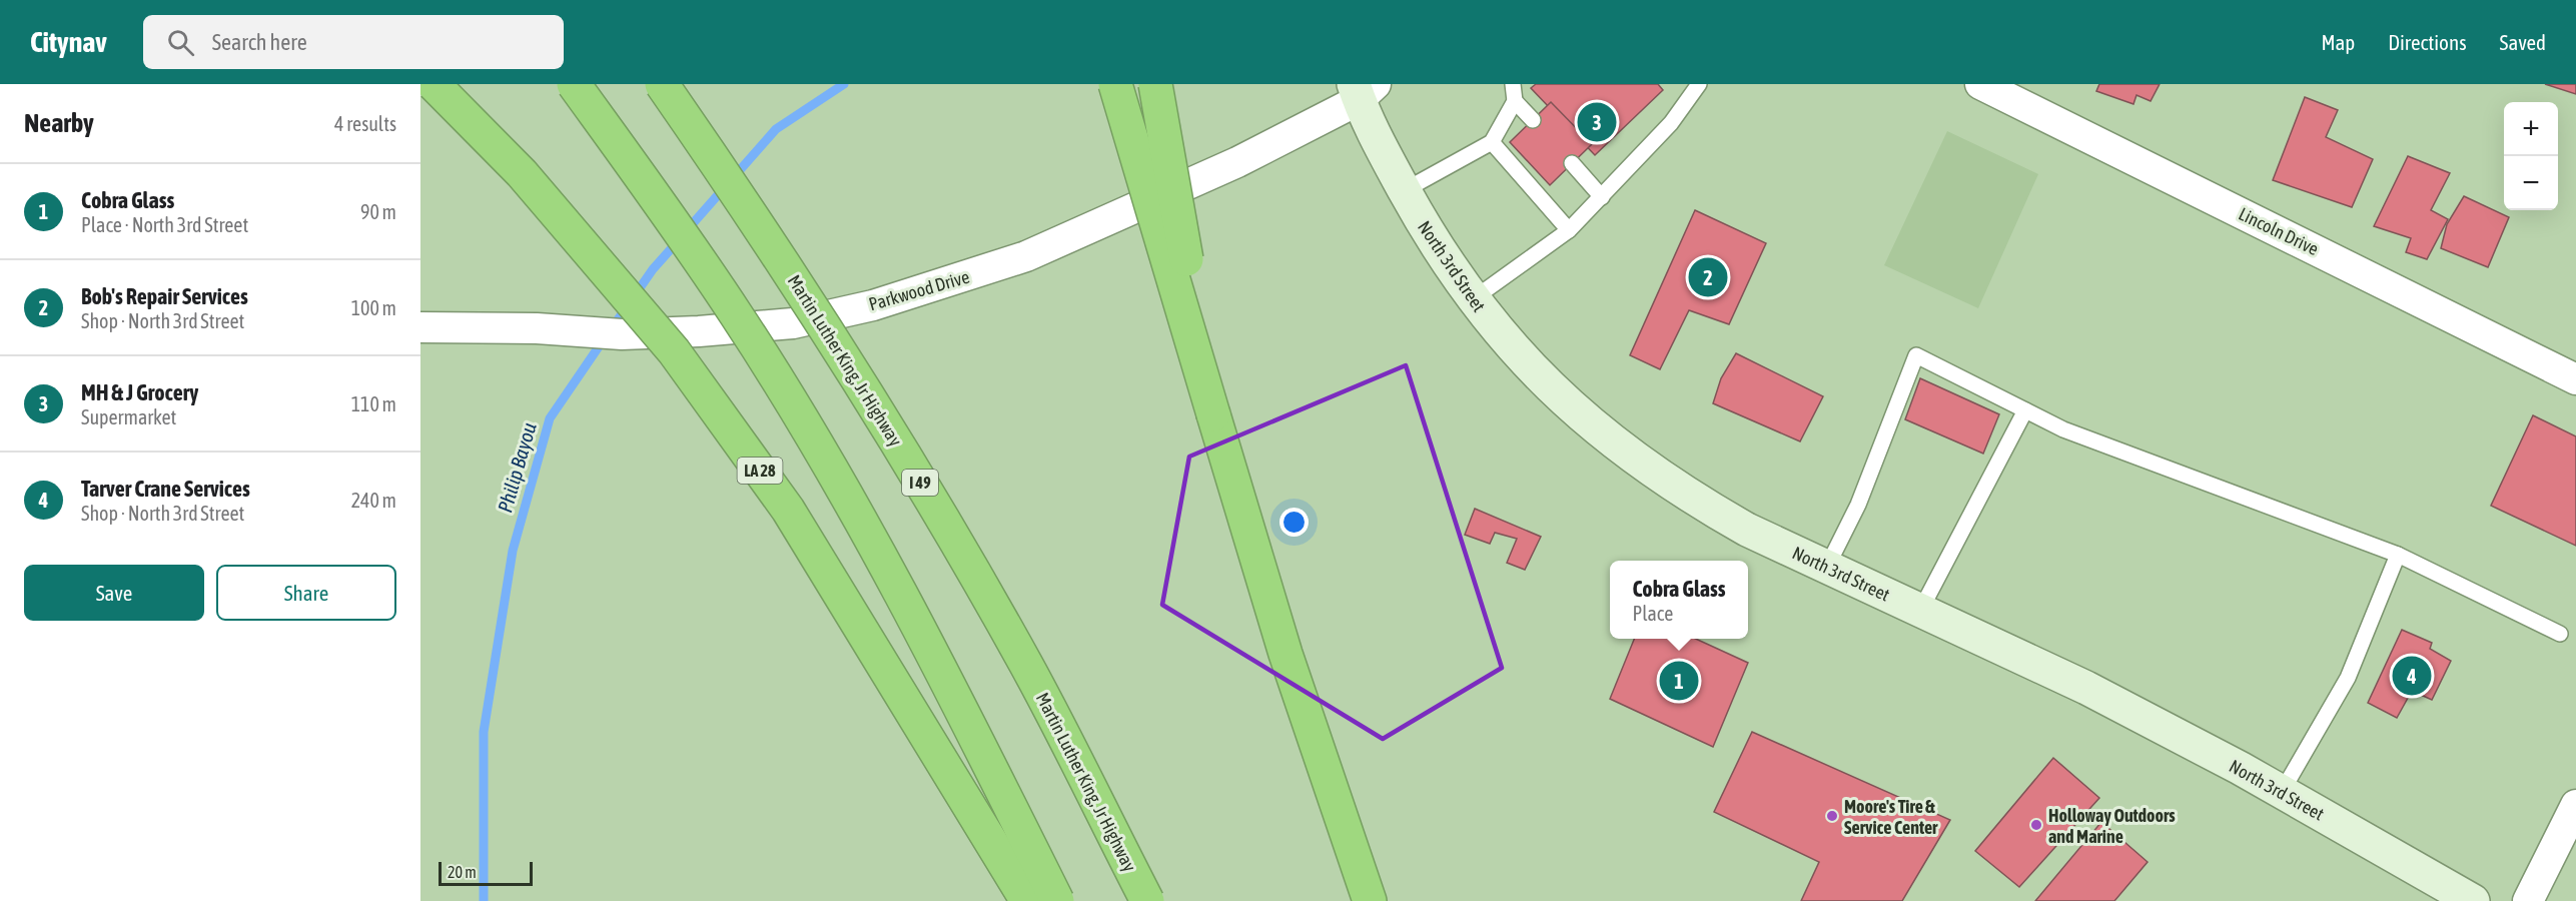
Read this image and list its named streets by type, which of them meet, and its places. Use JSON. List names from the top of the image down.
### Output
{
  "streets": {
    "highway": ["Martin Luther King, Jr Highway", "LA 28", "I 49"],
    "main road": ["North 3rd Street"],
    "street": ["Lincoln Drive", "Parkwood Drive"]
  },
  "crossings": [
    ["North 3rd Street", "Parkwood Drive"]
  ],
  "water": ["Philip Bayou"],
  "places": ["Moore's Tire & Service Center", "Holloway Outdoors and Marine"],
  "scale_bar": "20 m",
  "page": {
    "header": "Citynav",
    "search": "Search here",
    "nav": ["Map", "Directions", "Saved"],
    "heading": ["Nearby", "4 results"],
    "pins": [
      "3",
      "2",
      "4",
      "1"
    ],
    "map_buttons": ["+", "−"],
    "list": [
      {
        "mark": "1",
        "name": "Cobra Glass",
        "note": "Place · North 3rd Street",
        "value": "90 m"
      },
      {
        "mark": "2",
        "name": "Bob's Repair Services",
        "note": "Shop · North 3rd Street",
        "value": "100 m"
      },
      {
        "mark": "3",
        "name": "MH & J Grocery",
        "note": "Supermarket",
        "value": "110 m"
      },
      {
        "mark": "4",
        "name": "Tarver Crane Services",
        "note": "Shop · North 3rd Street",
        "value": "240 m"
      }
    ],
    "buttons": ["Save", "Share"],
    "popup": ["Cobra Glass", "Place"],
    "scale": "20 m"
  }
}
